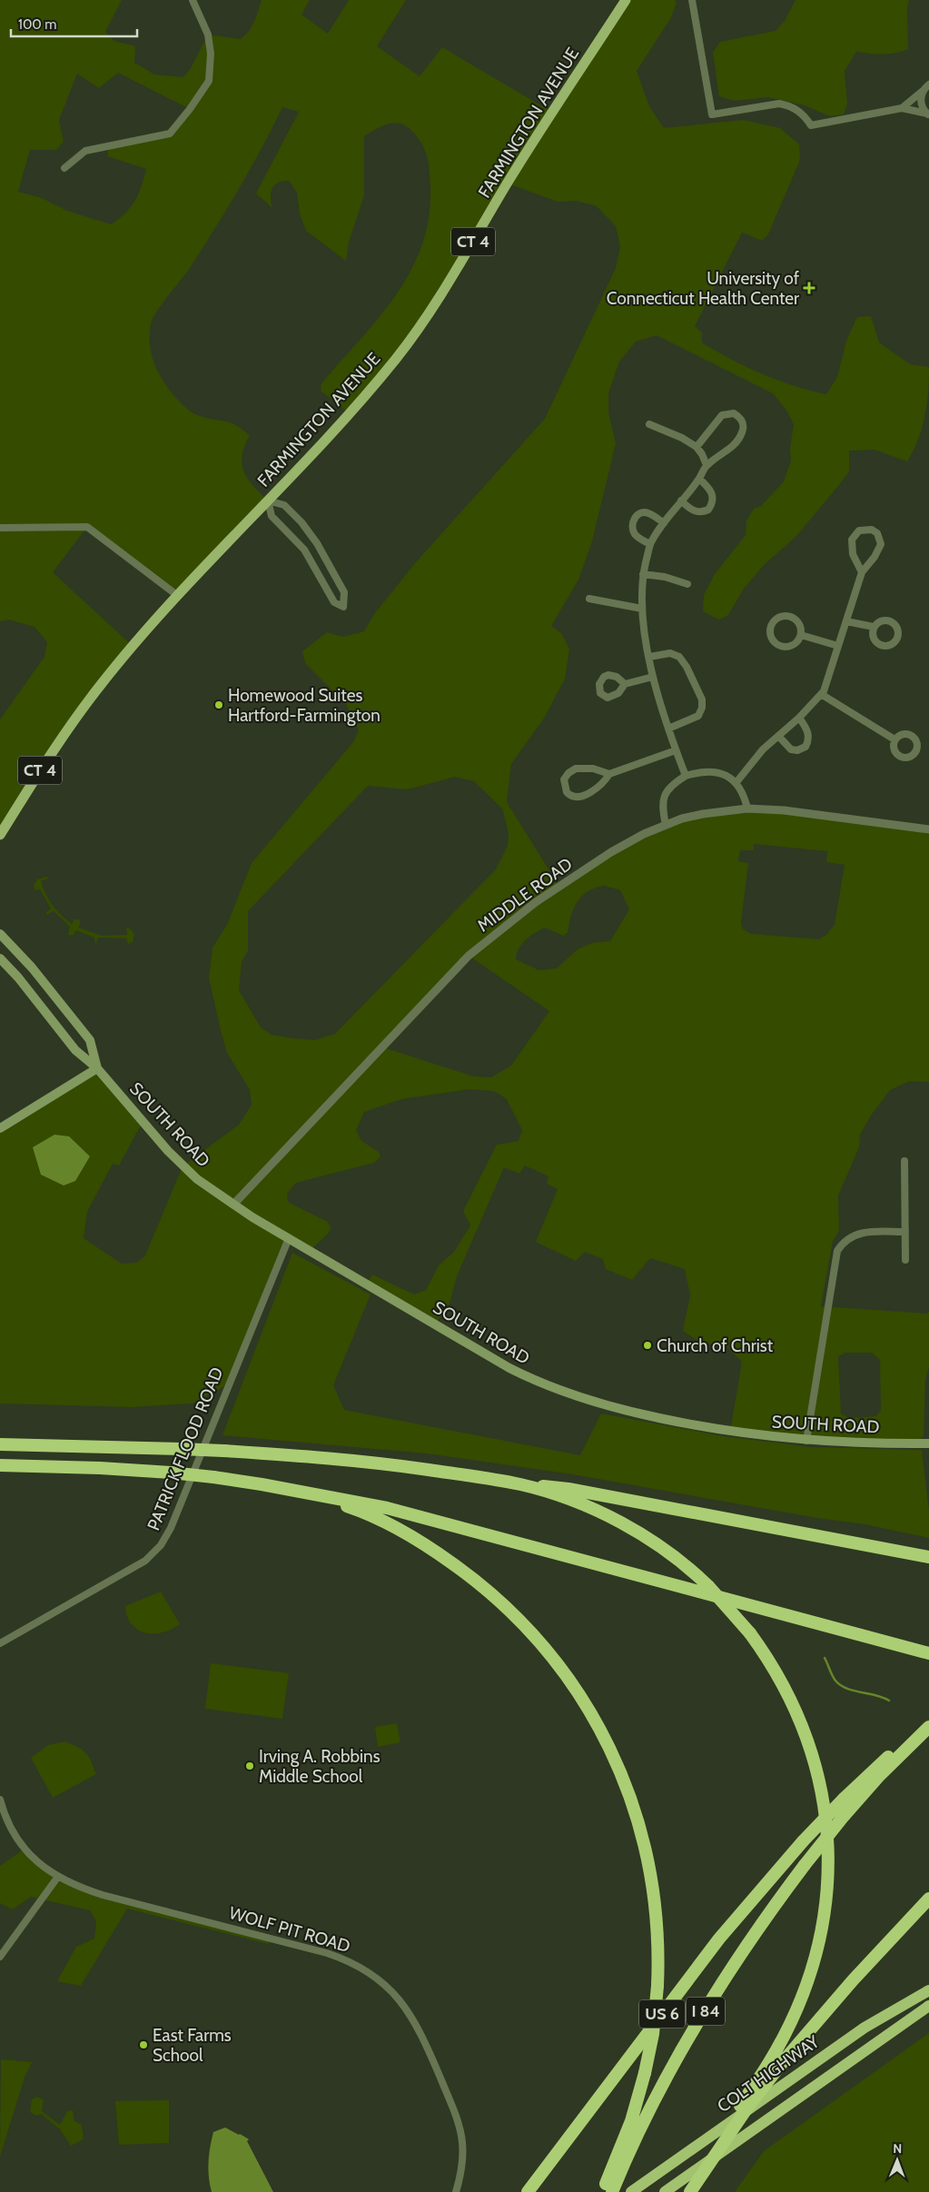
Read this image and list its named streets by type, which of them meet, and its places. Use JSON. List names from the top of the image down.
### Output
{
  "streets": {
    "highway": ["I 84", "US 6", "COLT HIGHWAY"],
    "main road": ["FARMINGTON AVENUE", "CT 4", "SOUTH ROAD"],
    "street": ["MIDDLE ROAD", "PATRICK FLOOD ROAD", "WOLF PIT ROAD"]
  },
  "crossings": [
    ["MIDDLE ROAD", "SOUTH ROAD"],
    ["SOUTH ROAD", "PATRICK FLOOD ROAD"],
    ["I 84", "US 6"]
  ],
  "places": {
    "health": ["University of Connecticut Health Center"],
    "other": [
      "Homewood Suites Hartford-Farmington",
      "Church of Christ",
      "Irving A. Robbins Middle School",
      "East Farms School"
    ]
  },
  "scale_bar": "100 m",
  "north": "top"
}
